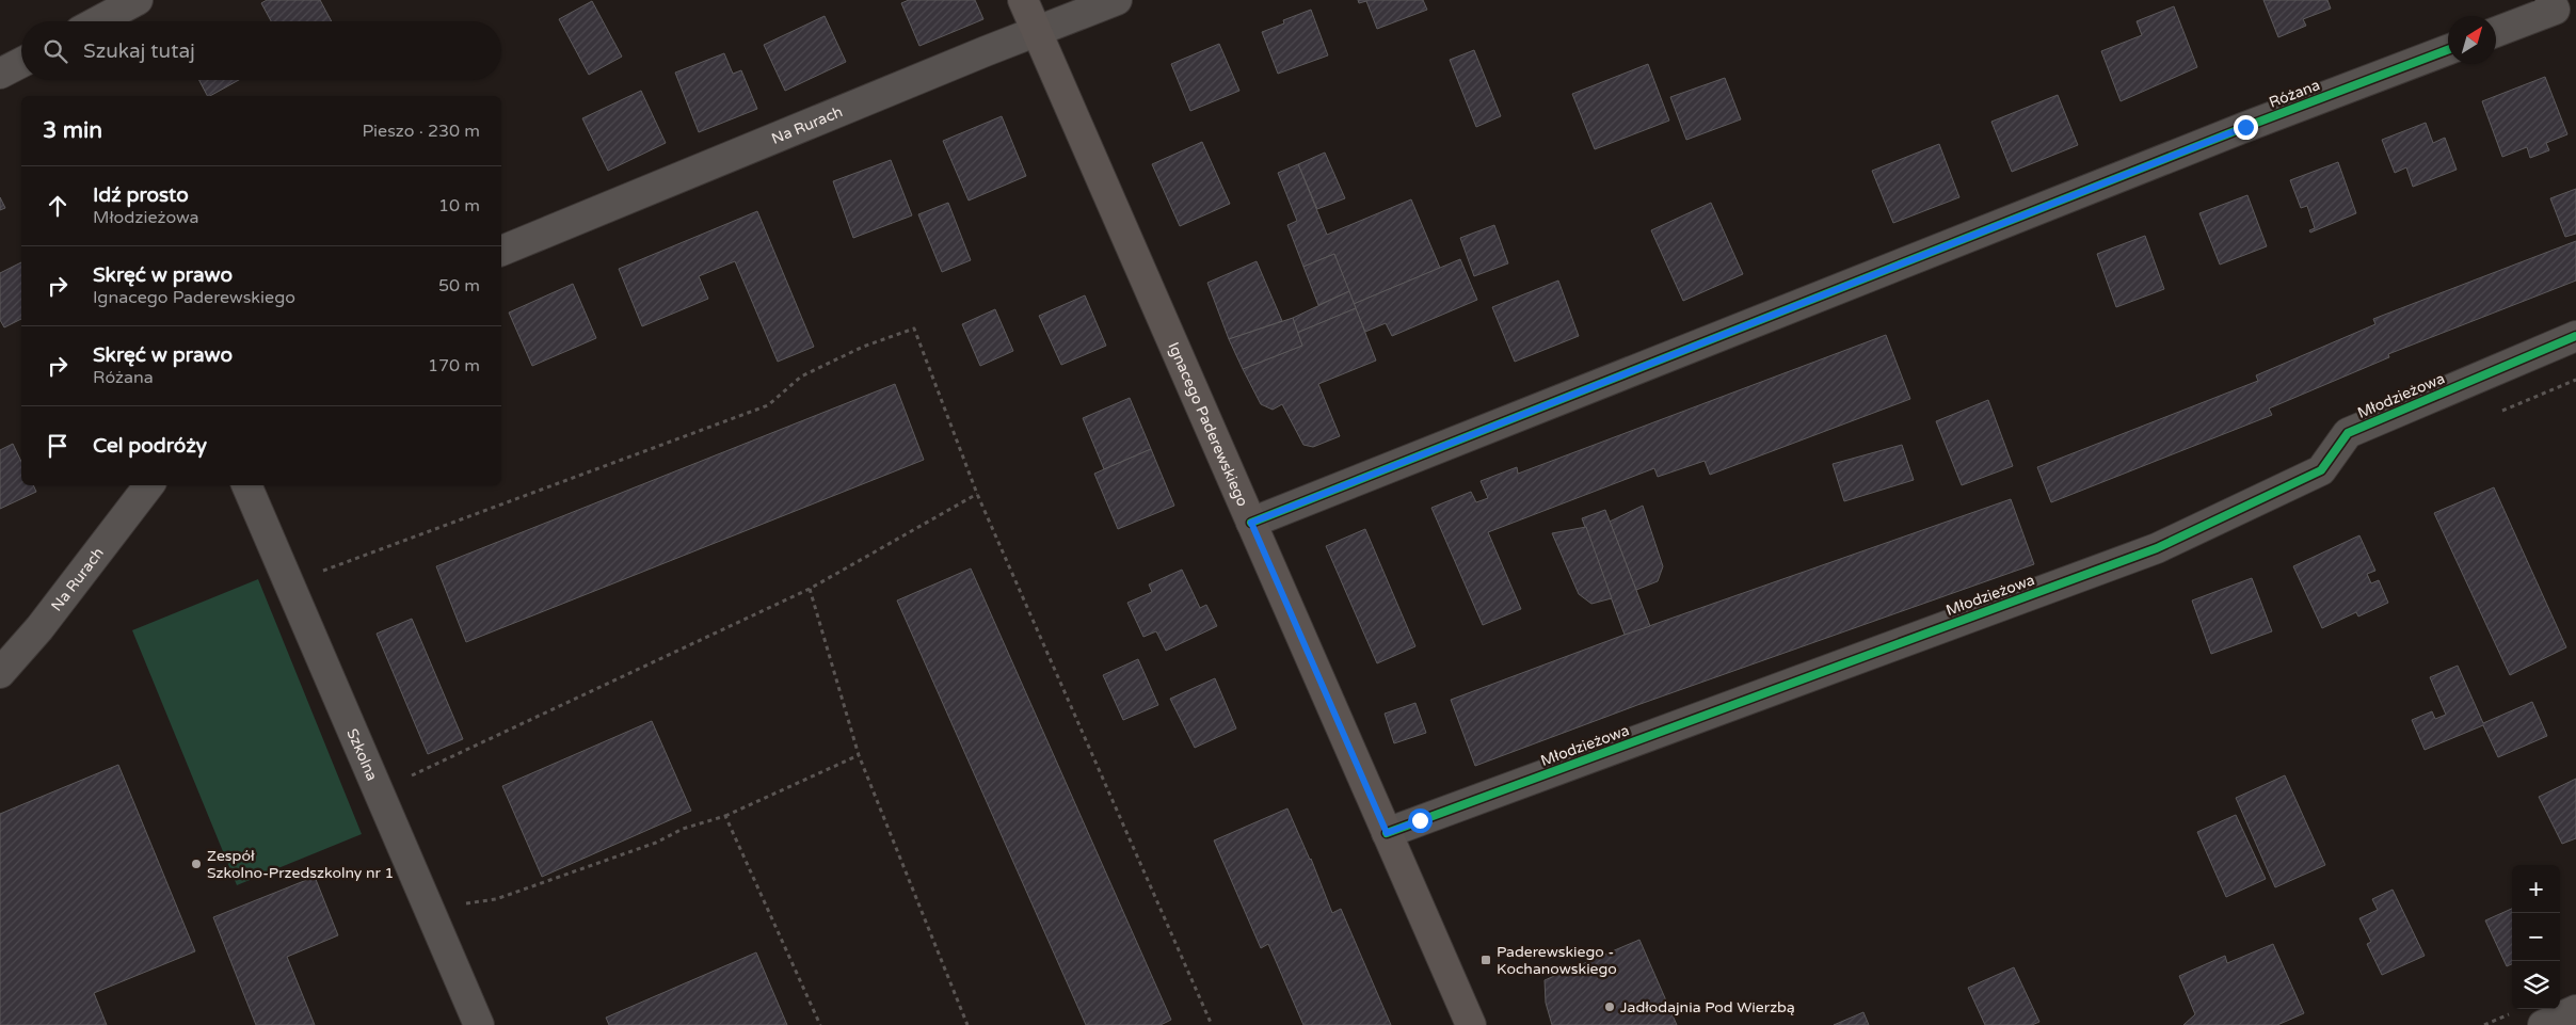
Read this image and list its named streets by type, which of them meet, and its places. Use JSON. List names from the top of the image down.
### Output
{
  "streets": {
    "street": [
      "Różana",
      "Na Rurach",
      "Młodzieżowa",
      "Ignacego Paderewskiego",
      "Szkolna"
    ]
  },
  "crossings": [
    ["Różana", "Ignacego Paderewskiego"],
    ["Na Rurach", "Ignacego Paderewskiego"],
    ["Młodzieżowa", "Ignacego Paderewskiego"]
  ],
  "places": {
    "other": ["Zespół Szkolno-Przedszkolny nr 1", "Jadłodajnia Pod Wierzbą"],
    "transit": ["Paderewskiego - Kochanowskiego"]
  },
  "north": "top right",
  "page": {
    "search": "Szukaj tutaj",
    "heading": ["3 min", "Pieszo · 230 m"],
    "list": [
      ["Idź prosto", "Młodzieżowa", "10 m"],
      ["Skręć w prawo", "Ignacego Paderewskiego", "50 m"],
      ["Skręć w prawo", "Różana", "170 m"],
      "Cel podróży"
    ],
    "map_buttons": ["+", "−"]
  }
}
